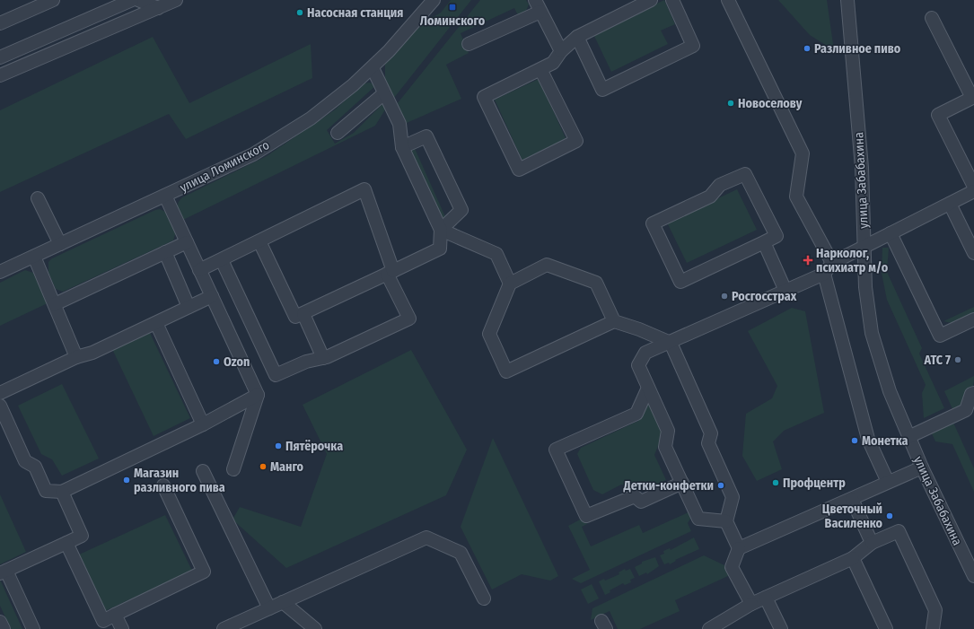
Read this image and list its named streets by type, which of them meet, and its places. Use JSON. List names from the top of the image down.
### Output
{
  "streets": {
    "street": ["улица Ломинского", "улица Забабахина"]
  },
  "places": {
    "transit": ["Ломинского"],
    "other": [
      "Насосная станция",
      "Разливное пиво",
      "Новоселову",
      "Росгосстрах",
      "АТС 7",
      "Ozon",
      "Монетка",
      "Пятёрочка",
      "Манго",
      "Магазин разливного пива",
      "Профцентр",
      "Детки-конфетки",
      "Цветочный Василенко"
    ],
    "health": ["Нарколог, психиатр м/о"]
  }
}
